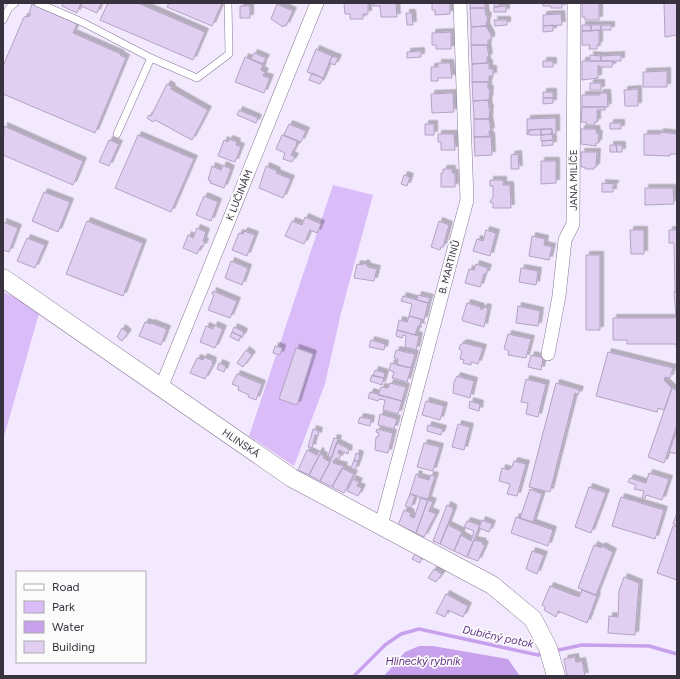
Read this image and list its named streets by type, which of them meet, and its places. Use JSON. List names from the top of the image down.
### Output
{
  "streets": {
    "street": [
      "JANA MILÍČE",
      "K LUČINÁM",
      "B. MARTINŮ",
      "HLINSKÁ"
    ]
  },
  "crossings": [
    ["K LUČINÁM", "HLINSKÁ"],
    ["B. MARTINŮ", "HLINSKÁ"]
  ],
  "water": ["Dubičný potok", "Hlinecký rybník"],
  "legend": [
    "Road",
    "Park",
    "Water",
    "Building"
  ]
}
